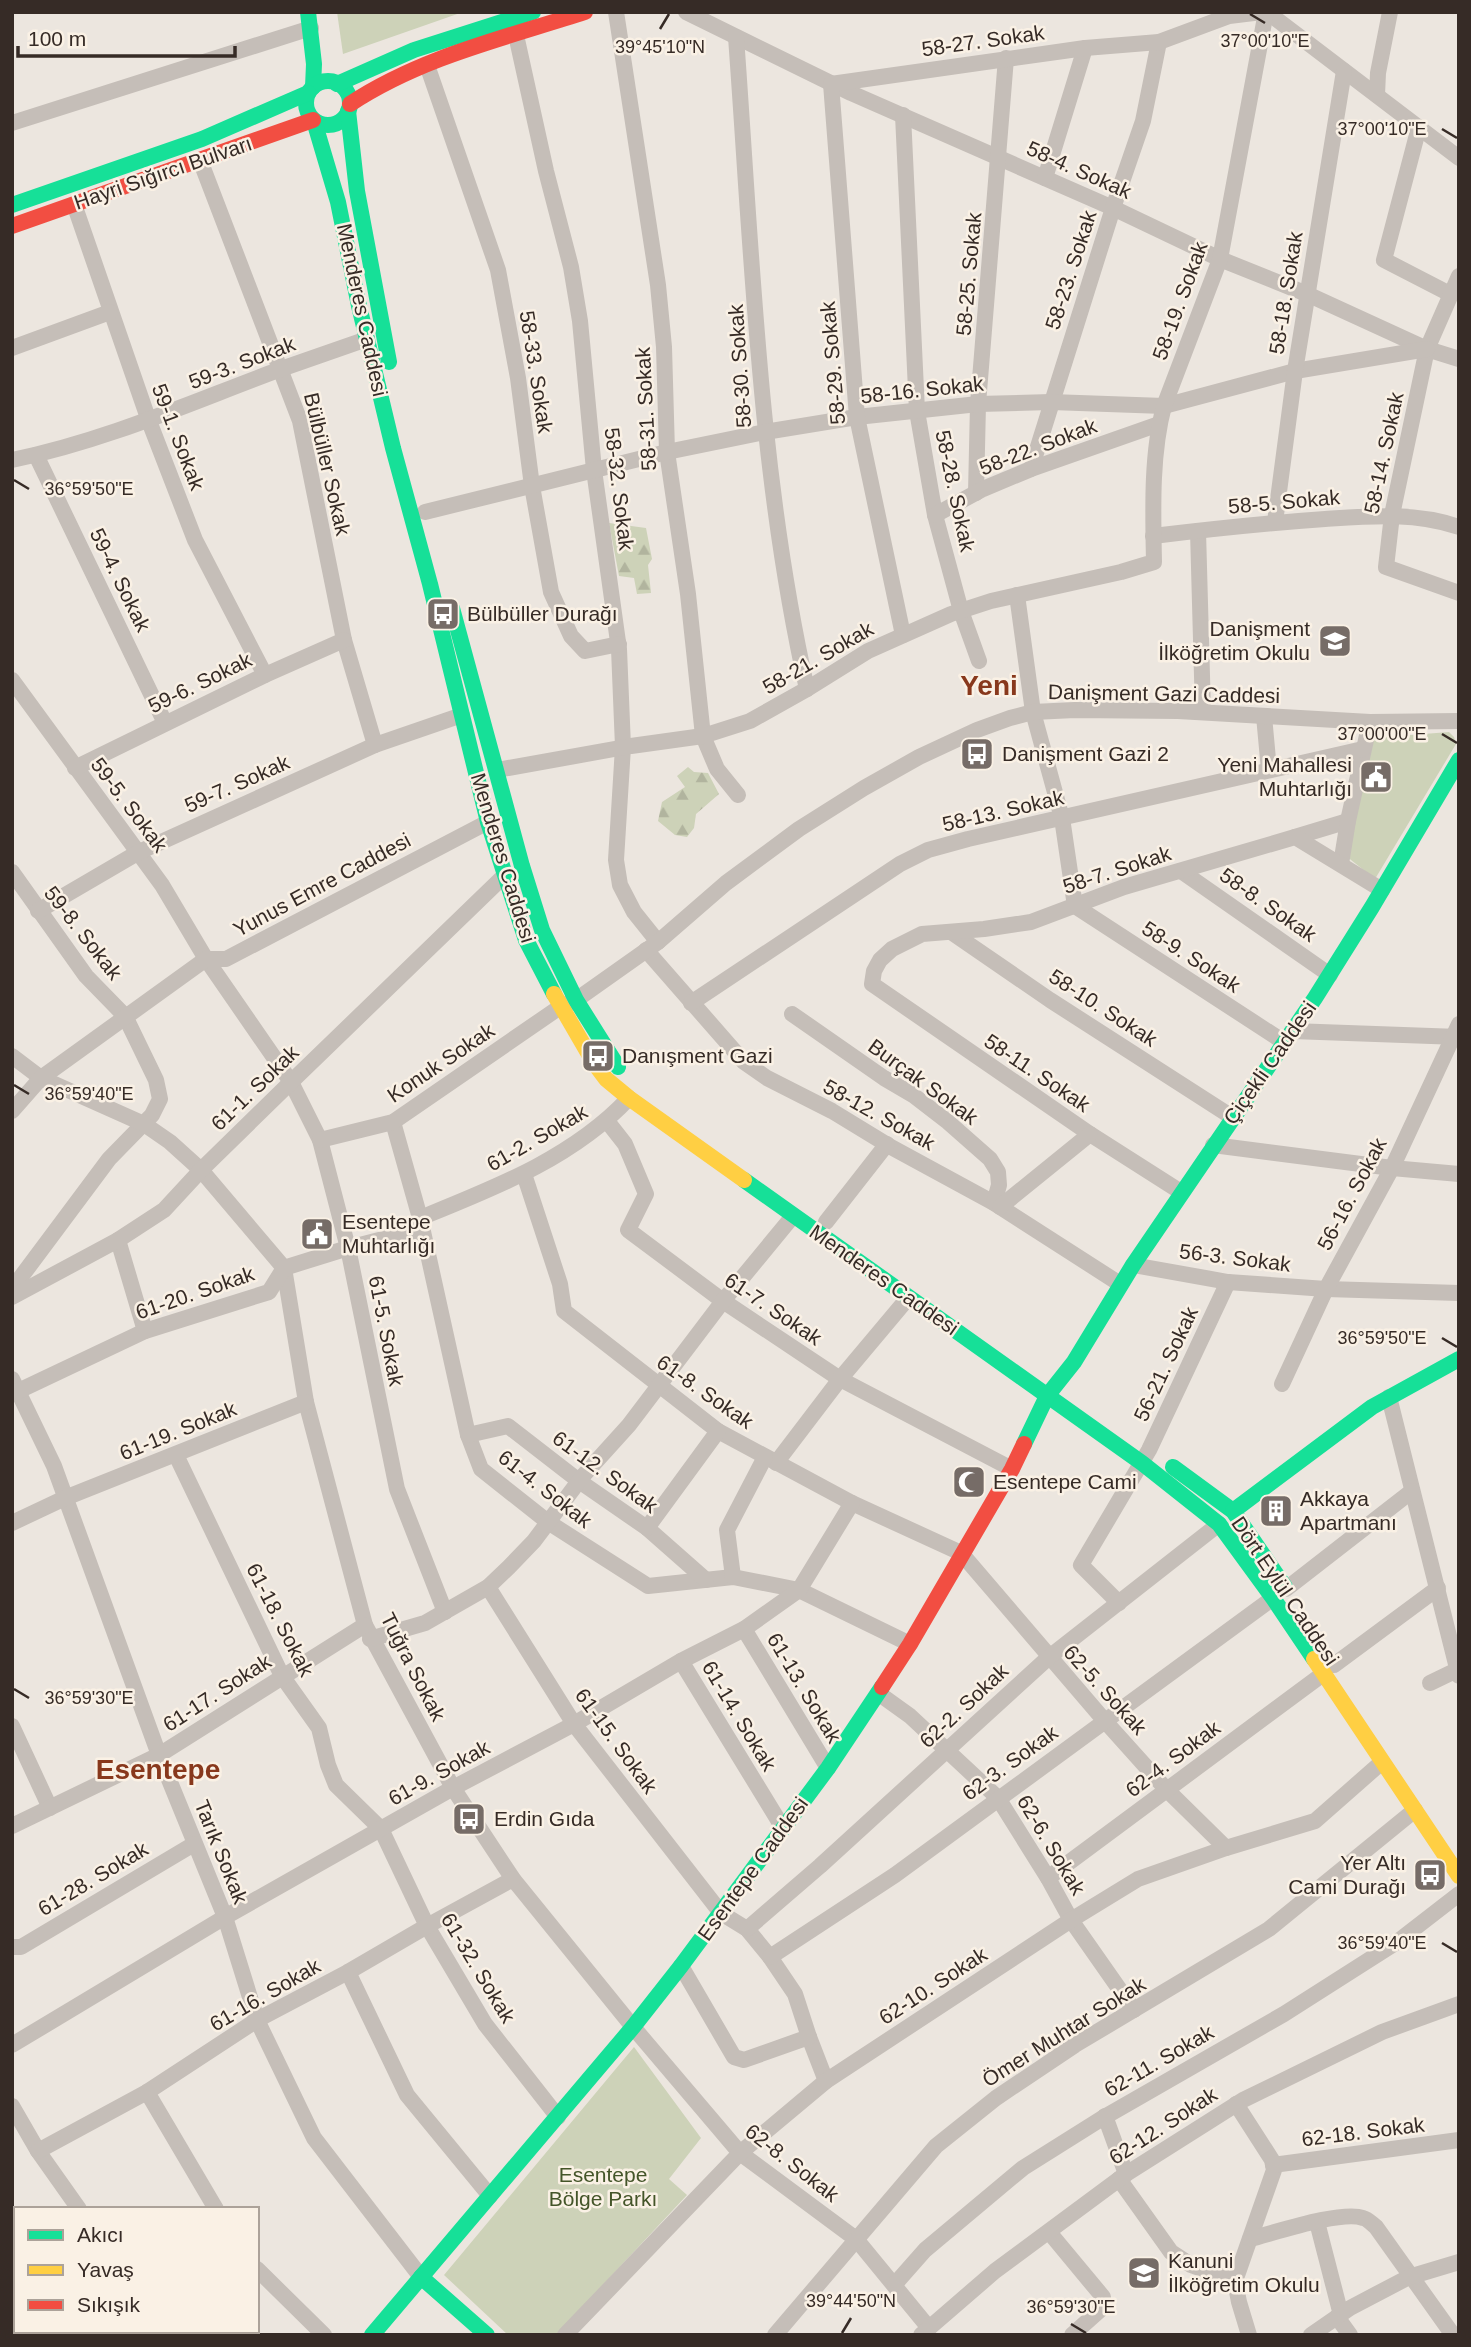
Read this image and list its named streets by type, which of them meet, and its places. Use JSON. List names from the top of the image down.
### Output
{
  "streets": {
    "main road": [
      "Hayri Sığırcı Bulvarı",
      "Menderes Caddesi",
      "Çiçekli Caddesi",
      "Dört Eylül Caddesi",
      "Esentepe Caddesi"
    ],
    "street": [
      "58-27. Sokak",
      "58-4. Sokak",
      "58-23. Sokak",
      "58-25. Sokak",
      "58-18. Sokak",
      "58-19. Sokak",
      "59-3. Sokak",
      "58-29. Sokak",
      "58-30. Sokak",
      "58-33. Sokak",
      "58-16. Sokak",
      "58-31. Sokak",
      "59-1. Sokak",
      "58-22. Sokak",
      "58-14. Sokak",
      "Bülbüller Sokak",
      "58-32. Sokak",
      "58-28. Sokak",
      "58-5. Sokak",
      "59-4. Sokak",
      "58-21. Sokak",
      "59-6. Sokak",
      "Danişment Gazi Caddesi",
      "59-7. Sokak",
      "59-5. Sokak",
      "58-13. Sokak",
      "58-7. Sokak",
      "Yunus Emre Caddesi",
      "58-8. Sokak",
      "59-8. Sokak",
      "58-9. Sokak",
      "58-10. Sokak",
      "Konuk Sokak",
      "58-11. Sokak",
      "Burçak Sokak",
      "61-1. Sokak",
      "58-12. Sokak",
      "61-2. Sokak",
      "56-16. Sokak",
      "56-3. Sokak",
      "61-20. Sokak",
      "61-7. Sokak",
      "61-5. Sokak",
      "56-21. Sokak",
      "61-8. Sokak",
      "61-19. Sokak",
      "61-12. Sokak",
      "61-4. Sokak",
      "61-18. Sokak",
      "Tuğra Sokak",
      "61-13. Sokak",
      "62-5. Sokak",
      "61-17. Sokak",
      "62-2. Sokak",
      "61-14. Sokak",
      "61-15. Sokak",
      "62-4. Sokak",
      "62-3. Sokak",
      "61-9. Sokak",
      "62-6. Sokak",
      "Tarık Sokak",
      "61-28. Sokak",
      "61-32. Sokak",
      "62-10. Sokak",
      "61-16. Sokak",
      "Ömer Muhtar Sokak",
      "62-11. Sokak",
      "62-12. Sokak",
      "62-18. Sokak",
      "62-8. Sokak"
    ]
  },
  "crossings": [
    ["58-27. Sokak", "58-4. Sokak"],
    ["58-27. Sokak", "58-23. Sokak"],
    ["58-27. Sokak", "58-25. Sokak"],
    ["58-27. Sokak", "58-19. Sokak"],
    ["58-27. Sokak", "58-29. Sokak"],
    ["58-4. Sokak", "58-23. Sokak"],
    ["58-4. Sokak", "58-25. Sokak"],
    ["58-4. Sokak", "58-18. Sokak"],
    ["58-4. Sokak", "58-19. Sokak"],
    ["58-4. Sokak", "58-29. Sokak"],
    ["58-4. Sokak", "58-30. Sokak"],
    ["58-4. Sokak", "58-16. Sokak"],
    ["58-4. Sokak", "58-14. Sokak"],
    ["58-4. Sokak", "58-28. Sokak"],
    ["Hayri Sığırcı Bulvarı", "Menderes Caddesi"],
    ["Hayri Sığırcı Bulvarı", "59-1. Sokak"],
    ["Hayri Sığırcı Bulvarı", "Bülbüller Sokak"],
    ["58-23. Sokak", "58-16. Sokak"],
    ["58-23. Sokak", "58-22. Sokak"],
    ["58-25. Sokak", "58-16. Sokak"],
    ["58-25. Sokak", "58-22. Sokak"],
    ["58-18. Sokak", "58-16. Sokak"],
    ["58-18. Sokak", "58-5. Sokak"],
    ["58-19. Sokak", "58-16. Sokak"],
    ["58-19. Sokak", "58-22. Sokak"],
    ["58-19. Sokak", "58-5. Sokak"],
    ["58-19. Sokak", "58-21. Sokak"],
    ["Menderes Caddesi", "59-3. Sokak"],
    ["Menderes Caddesi", "58-16. Sokak"],
    ["Menderes Caddesi", "58-21. Sokak"],
    ["Menderes Caddesi", "Danişment Gazi Caddesi"],
    ["Menderes Caddesi", "59-7. Sokak"],
    ["Menderes Caddesi", "Yunus Emre Caddesi"],
    ["Menderes Caddesi", "Konuk Sokak"],
    ["Menderes Caddesi", "61-1. Sokak"],
    ["Menderes Caddesi", "61-2. Sokak"],
    ["Menderes Caddesi", "Dört Eylül Caddesi"],
    ["Menderes Caddesi", "61-17. Sokak"],
    ["Menderes Caddesi", "Esentepe Caddesi"],
    ["59-3. Sokak", "59-1. Sokak"],
    ["59-3. Sokak", "Bülbüller Sokak"],
    ["59-3. Sokak", "59-4. Sokak"],
    ["58-29. Sokak", "58-16. Sokak"],
    ["58-29. Sokak", "58-21. Sokak"],
    ["58-30. Sokak", "58-16. Sokak"],
    ["58-30. Sokak", "58-21. Sokak"],
    ["58-33. Sokak", "58-16. Sokak"],
    ["58-33. Sokak", "58-32. Sokak"],
    ["58-16. Sokak", "58-31. Sokak"],
    ["58-16. Sokak", "58-14. Sokak"],
    ["58-16. Sokak", "58-32. Sokak"],
    ["58-16. Sokak", "58-28. Sokak"],
    ["58-31. Sokak", "58-21. Sokak"],
    ["59-1. Sokak", "59-6. Sokak"],
    ["58-22. Sokak", "58-28. Sokak"],
    ["58-14. Sokak", "58-5. Sokak"],
    ["Bülbüller Sokak", "59-6. Sokak"],
    ["Bülbüller Sokak", "59-7. Sokak"],
    ["58-32. Sokak", "58-21. Sokak"],
    ["58-32. Sokak", "Danişment Gazi Caddesi"],
    ["58-32. Sokak", "58-12. Sokak"],
    ["58-28. Sokak", "58-21. Sokak"],
    ["59-4. Sokak", "59-6. Sokak"],
    ["59-6. Sokak", "59-5. Sokak"],
    ["Danişment Gazi Caddesi", "Konuk Sokak"],
    ["Danişment Gazi Caddesi", "58-12. Sokak"],
    ["59-7. Sokak", "59-5. Sokak"],
    ["59-7. Sokak", "59-8. Sokak"],
    ["59-5. Sokak", "Yunus Emre Caddesi"],
    ["59-5. Sokak", "61-5. Sokak"],
    ["58-13. Sokak", "58-12. Sokak"],
    ["58-7. Sokak", "58-8. Sokak"],
    ["58-7. Sokak", "58-9. Sokak"],
    ["58-7. Sokak", "58-10. Sokak"],
    ["58-7. Sokak", "58-11. Sokak"],
    ["Yunus Emre Caddesi", "59-8. Sokak"],
    ["Yunus Emre Caddesi", "61-5. Sokak"],
    ["58-8. Sokak", "Çiçekli Caddesi"],
    ["58-9. Sokak", "Çiçekli Caddesi"],
    ["58-10. Sokak", "Çiçekli Caddesi"],
    ["Konuk Sokak", "61-5. Sokak"],
    ["Konuk Sokak", "61-4. Sokak"],
    ["Çiçekli Caddesi", "58-11. Sokak"],
    ["Çiçekli Caddesi", "58-12. Sokak"],
    ["Çiçekli Caddesi", "56-3. Sokak"],
    ["Çiçekli Caddesi", "Esentepe Caddesi"],
    ["Burçak Sokak", "58-12. Sokak"],
    ["61-1. Sokak", "61-5. Sokak"],
    ["61-2. Sokak", "61-20. Sokak"],
    ["61-2. Sokak", "61-7. Sokak"],
    ["61-2. Sokak", "61-8. Sokak"],
    ["61-2. Sokak", "61-4. Sokak"],
    ["56-16. Sokak", "56-3. Sokak"],
    ["56-3. Sokak", "56-21. Sokak"],
    ["61-20. Sokak", "61-5. Sokak"],
    ["61-20. Sokak", "61-4. Sokak"],
    ["61-20. Sokak", "Tuğra Sokak"],
    ["61-20. Sokak", "Tarık Sokak"],
    ["61-7. Sokak", "61-17. Sokak"],
    ["61-7. Sokak", "Esentepe Caddesi"],
    ["61-5. Sokak", "61-17. Sokak"],
    ["56-21. Sokak", "Dört Eylül Caddesi"],
    ["56-21. Sokak", "62-2. Sokak"],
    ["61-8. Sokak", "62-5. Sokak"],
    ["61-8. Sokak", "61-17. Sokak"],
    ["61-8. Sokak", "61-9. Sokak"],
    ["61-8. Sokak", "Esentepe Caddesi"],
    ["61-19. Sokak", "61-18. Sokak"],
    ["61-19. Sokak", "Tuğra Sokak"],
    ["61-19. Sokak", "Tarık Sokak"],
    ["61-12. Sokak", "61-4. Sokak"],
    ["61-12. Sokak", "61-17. Sokak"],
    ["61-4. Sokak", "61-17. Sokak"],
    ["61-4. Sokak", "61-9. Sokak"],
    ["61-4. Sokak", "Esentepe Caddesi"],
    ["Dört Eylül Caddesi", "62-2. Sokak"],
    ["Dört Eylül Caddesi", "62-4. Sokak"],
    ["Dört Eylül Caddesi", "62-3. Sokak"],
    ["Dört Eylül Caddesi", "Esentepe Caddesi"],
    ["Dört Eylül Caddesi", "62-10. Sokak"],
    ["Dört Eylül Caddesi", "Ömer Muhtar Sokak"],
    ["61-18. Sokak", "61-17. Sokak"],
    ["61-18. Sokak", "61-9. Sokak"],
    ["61-18. Sokak", "61-32. Sokak"],
    ["Tuğra Sokak", "61-17. Sokak"],
    ["Tuğra Sokak", "61-9. Sokak"],
    ["Tuğra Sokak", "Esentepe Caddesi"],
    ["Tuğra Sokak", "61-16. Sokak"],
    ["Tuğra Sokak", "62-8. Sokak"],
    ["61-13. Sokak", "61-9. Sokak"],
    ["61-13. Sokak", "Esentepe Caddesi"],
    ["62-5. Sokak", "62-2. Sokak"],
    ["62-5. Sokak", "62-4. Sokak"],
    ["62-5. Sokak", "62-3. Sokak"],
    ["62-5. Sokak", "Esentepe Caddesi"],
    ["62-5. Sokak", "62-10. Sokak"],
    ["61-17. Sokak", "61-15. Sokak"],
    ["61-17. Sokak", "Tarık Sokak"],
    ["62-2. Sokak", "62-6. Sokak"],
    ["61-14. Sokak", "61-9. Sokak"],
    ["61-14. Sokak", "Esentepe Caddesi"],
    ["61-15. Sokak", "61-9. Sokak"],
    ["61-15. Sokak", "Esentepe Caddesi"],
    ["62-4. Sokak", "62-6. Sokak"],
    ["62-3. Sokak", "62-6. Sokak"],
    ["61-9. Sokak", "Tarık Sokak"],
    ["61-9. Sokak", "61-32. Sokak"],
    ["62-6. Sokak", "Esentepe Caddesi"],
    ["62-6. Sokak", "62-10. Sokak"],
    ["62-6. Sokak", "Ömer Muhtar Sokak"],
    ["Tarık Sokak", "Esentepe Caddesi"],
    ["Tarık Sokak", "61-28. Sokak"],
    ["Tarık Sokak", "61-16. Sokak"],
    ["Esentepe Caddesi", "61-32. Sokak"],
    ["Esentepe Caddesi", "62-8. Sokak"],
    ["61-32. Sokak", "61-16. Sokak"],
    ["62-10. Sokak", "62-8. Sokak"],
    ["Ömer Muhtar Sokak", "62-8. Sokak"],
    ["62-11. Sokak", "62-8. Sokak"],
    ["62-12. Sokak", "62-8. Sokak"]
  ],
  "districts": ["Yeni", "Esentepe"],
  "parks": ["Esentepe Bölge Parkı"],
  "places": {
    "bus stop": [
      "Bülbüller Durağı",
      "Danişment Gazi 2",
      "Danışment Gazi",
      "Erdin Gıda",
      "Yer Altı Cami Durağı"
    ],
    "school or university": ["Danişment İlköğretim Okulu", "Kanuni İlköğretim Okulu"],
    "public building": ["Yeni Mahallesi Muhtarlığı", "Esentepe Muhtarlığı"],
    "mosque": ["Esentepe Cami"],
    "building": ["Akkaya Apartmanı"]
  },
  "legend": ["Akıcı", "Yavaş", "Sıkışık"],
  "scale_bar": "100 m",
  "coordinates": [
    "37°00'10\"E",
    "39°45'10\"N",
    "36°59'50\"E",
    "37°00'00\"E",
    "36°59'40\"E",
    "36°59'30\"E",
    "39°44'50\"N"
  ]
}
